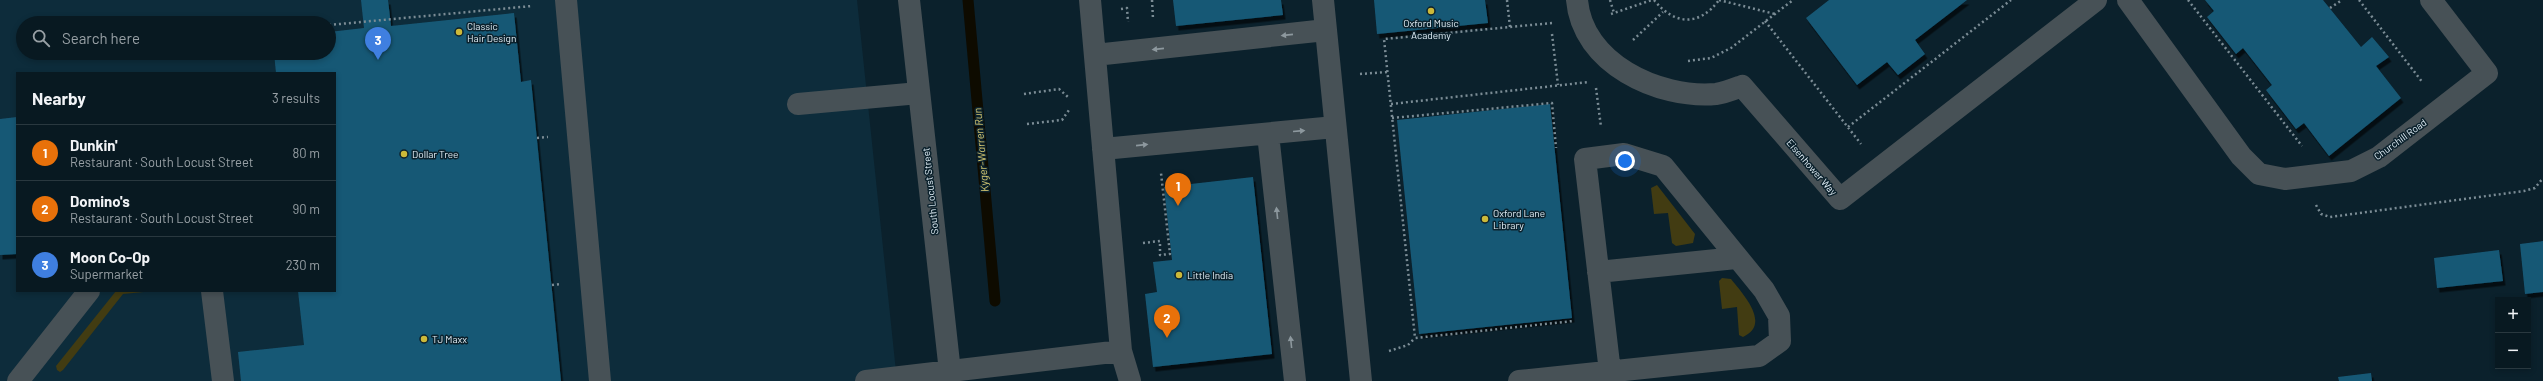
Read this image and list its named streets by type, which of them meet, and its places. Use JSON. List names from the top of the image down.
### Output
{
  "streets": {
    "street": ["Churchill Road", "Eisenhower Way", "South Locust Street"]
  },
  "water": ["Kyger-Warren Run"],
  "places": [
    "Oxford Music Academy",
    "Classic Hair Design",
    "Dollar Tree",
    "Oxford Lane Library",
    "Little India",
    "TJ Maxx"
  ],
  "page": {
    "search": "Search here",
    "pins": ["3", "1", "2"],
    "heading": ["Nearby", "3 results"],
    "list": [
      {
        "mark": "1",
        "name": "Dunkin'",
        "note": "Restaurant · South Locust Street",
        "value": "80 m"
      },
      {
        "mark": "2",
        "name": "Domino's",
        "note": "Restaurant · South Locust Street",
        "value": "90 m"
      },
      {
        "mark": "3",
        "name": "Moon Co-Op",
        "note": "Supermarket",
        "value": "230 m"
      }
    ],
    "map_buttons": ["+", "−"]
  }
}
